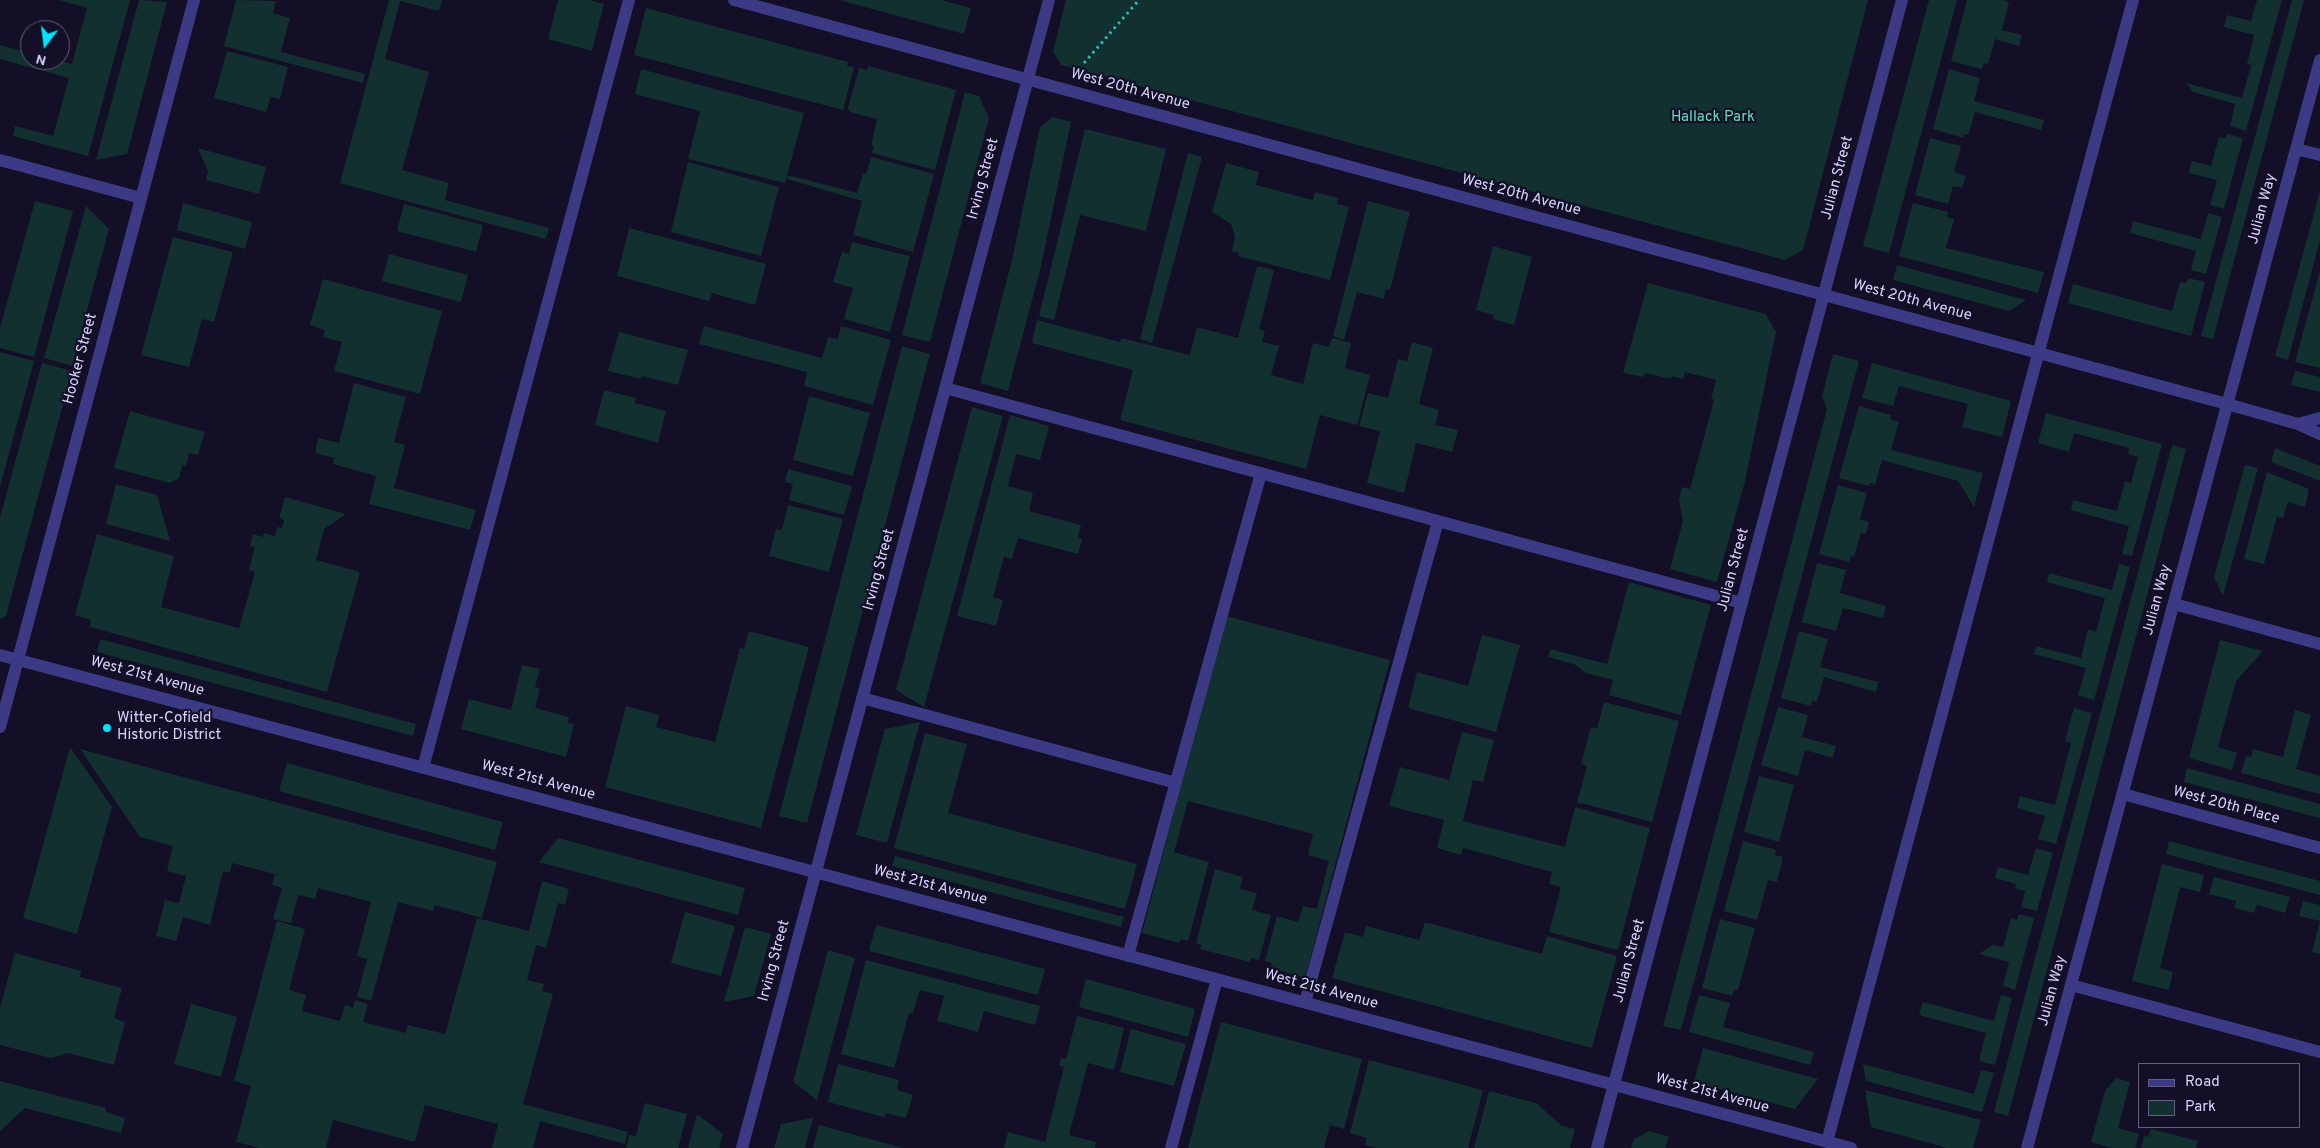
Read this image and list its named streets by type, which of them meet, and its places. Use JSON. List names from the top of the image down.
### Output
{
  "streets": {
    "street": [
      "West 20th Avenue",
      "Julian Street",
      "Irving Street",
      "Julian Way",
      "Hooker Street",
      "West 21st Avenue",
      "West 20th Place"
    ]
  },
  "crossings": [
    ["West 20th Avenue", "Julian Street"],
    ["West 20th Avenue", "Irving Street"],
    ["West 20th Avenue", "Julian Way"],
    ["Julian Street", "West 21st Avenue"],
    ["Irving Street", "West 21st Avenue"],
    ["Julian Way", "West 20th Place"],
    ["Hooker Street", "West 21st Avenue"]
  ],
  "parks": ["Hallack Park"],
  "places": ["Witter-Cofield Historic District"],
  "legend": ["Road", "Park"],
  "north": "bottom"
}
